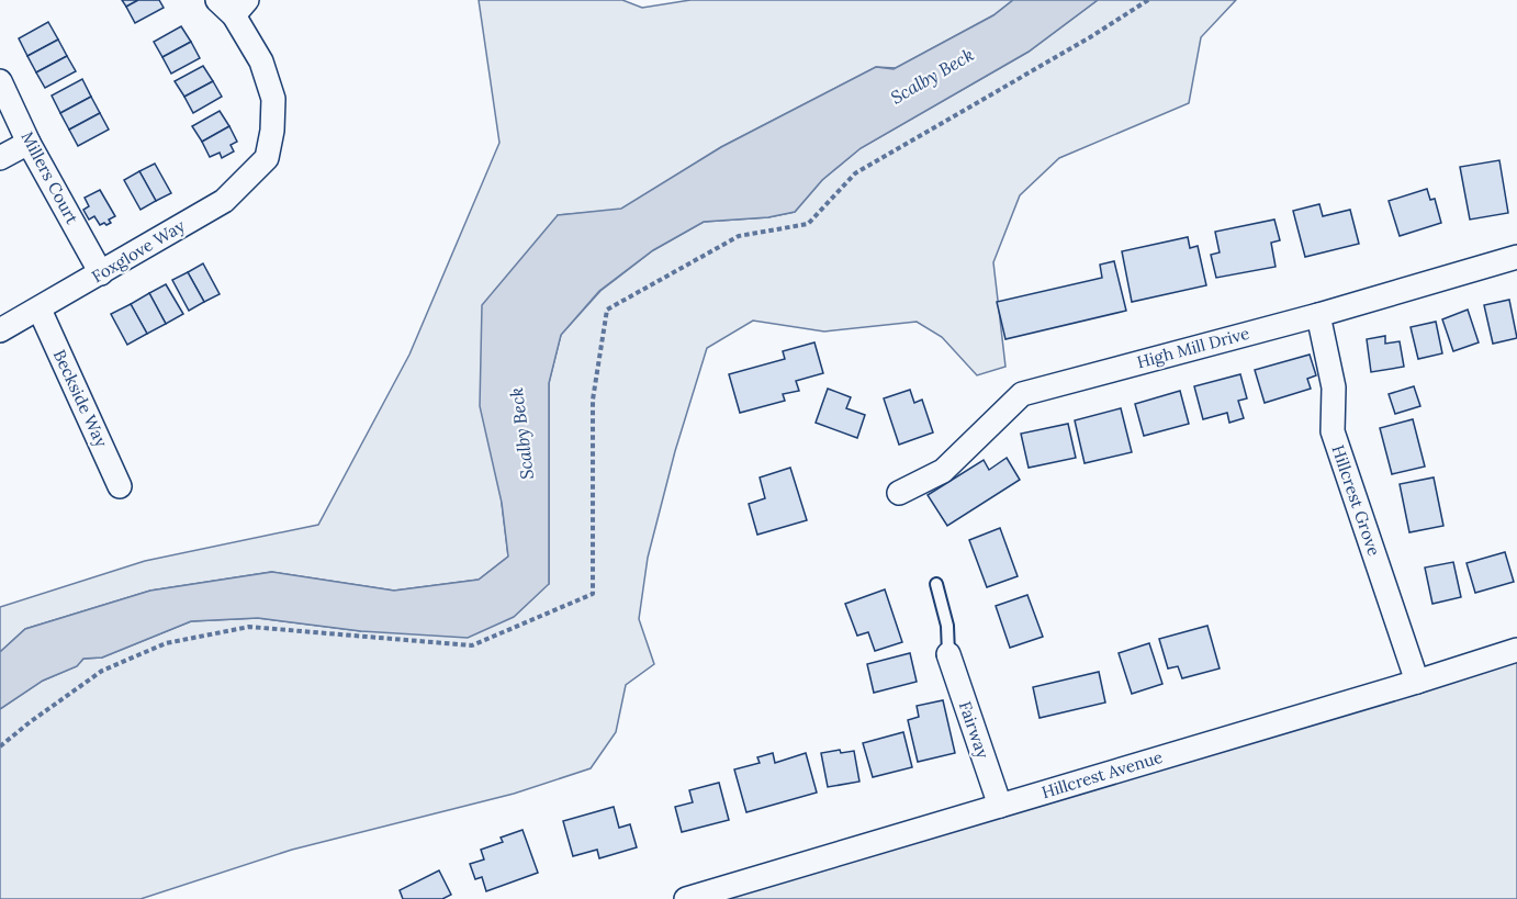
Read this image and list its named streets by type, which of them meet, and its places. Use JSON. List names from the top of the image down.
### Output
{
  "streets": {
    "street": [
      "Millers Court",
      "Foxglove Way",
      "High Mill Drive",
      "Beckside Way",
      "Hillcrest Grove",
      "Fairway",
      "Hillcrest Avenue"
    ]
  },
  "crossings": [
    ["Millers Court", "Foxglove Way"],
    ["Foxglove Way", "Beckside Way"],
    ["High Mill Drive", "Hillcrest Grove"],
    ["Hillcrest Grove", "Hillcrest Avenue"],
    ["Fairway", "Hillcrest Avenue"]
  ],
  "water": ["Scalby Beck"]
}
